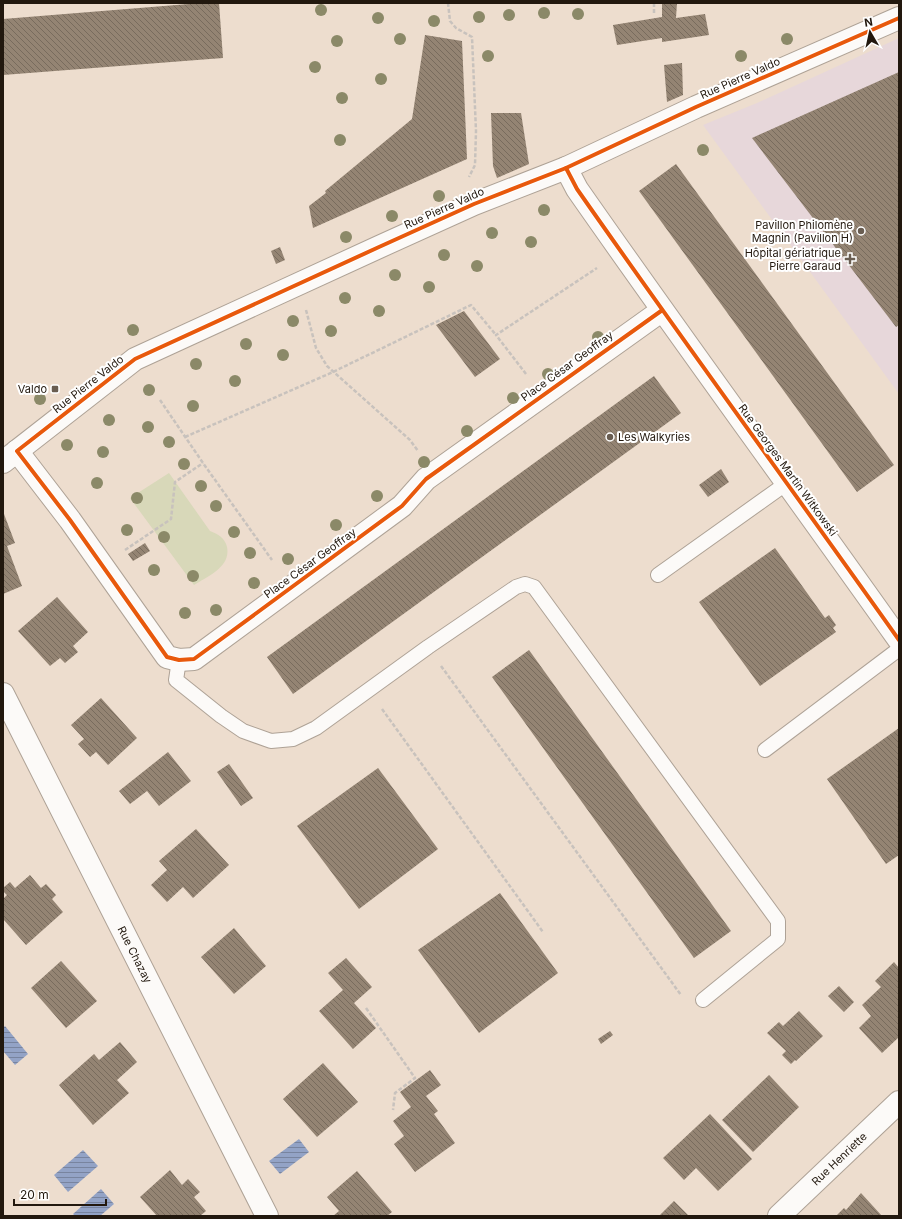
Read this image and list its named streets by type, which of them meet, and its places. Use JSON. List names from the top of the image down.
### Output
{
  "streets": {
    "street": [
      "Rue Pierre Valdo",
      "Place César Geoffray",
      "Rue Georges Martin Witkowski",
      "Rue Chazay",
      "Rue Henriette"
    ]
  },
  "crossings": [
    ["Rue Pierre Valdo", "Rue Georges Martin Witkowski"],
    ["Place César Geoffray", "Rue Georges Martin Witkowski"]
  ],
  "places": {
    "other": ["Pavillon Philomène Magnin (Pavillon H)", "Les Walkyries"],
    "health": ["Hôpital gériatrique Pierre Garaud"],
    "transit": ["Valdo"]
  },
  "scale_bar": "20 m",
  "north": "top"
}
